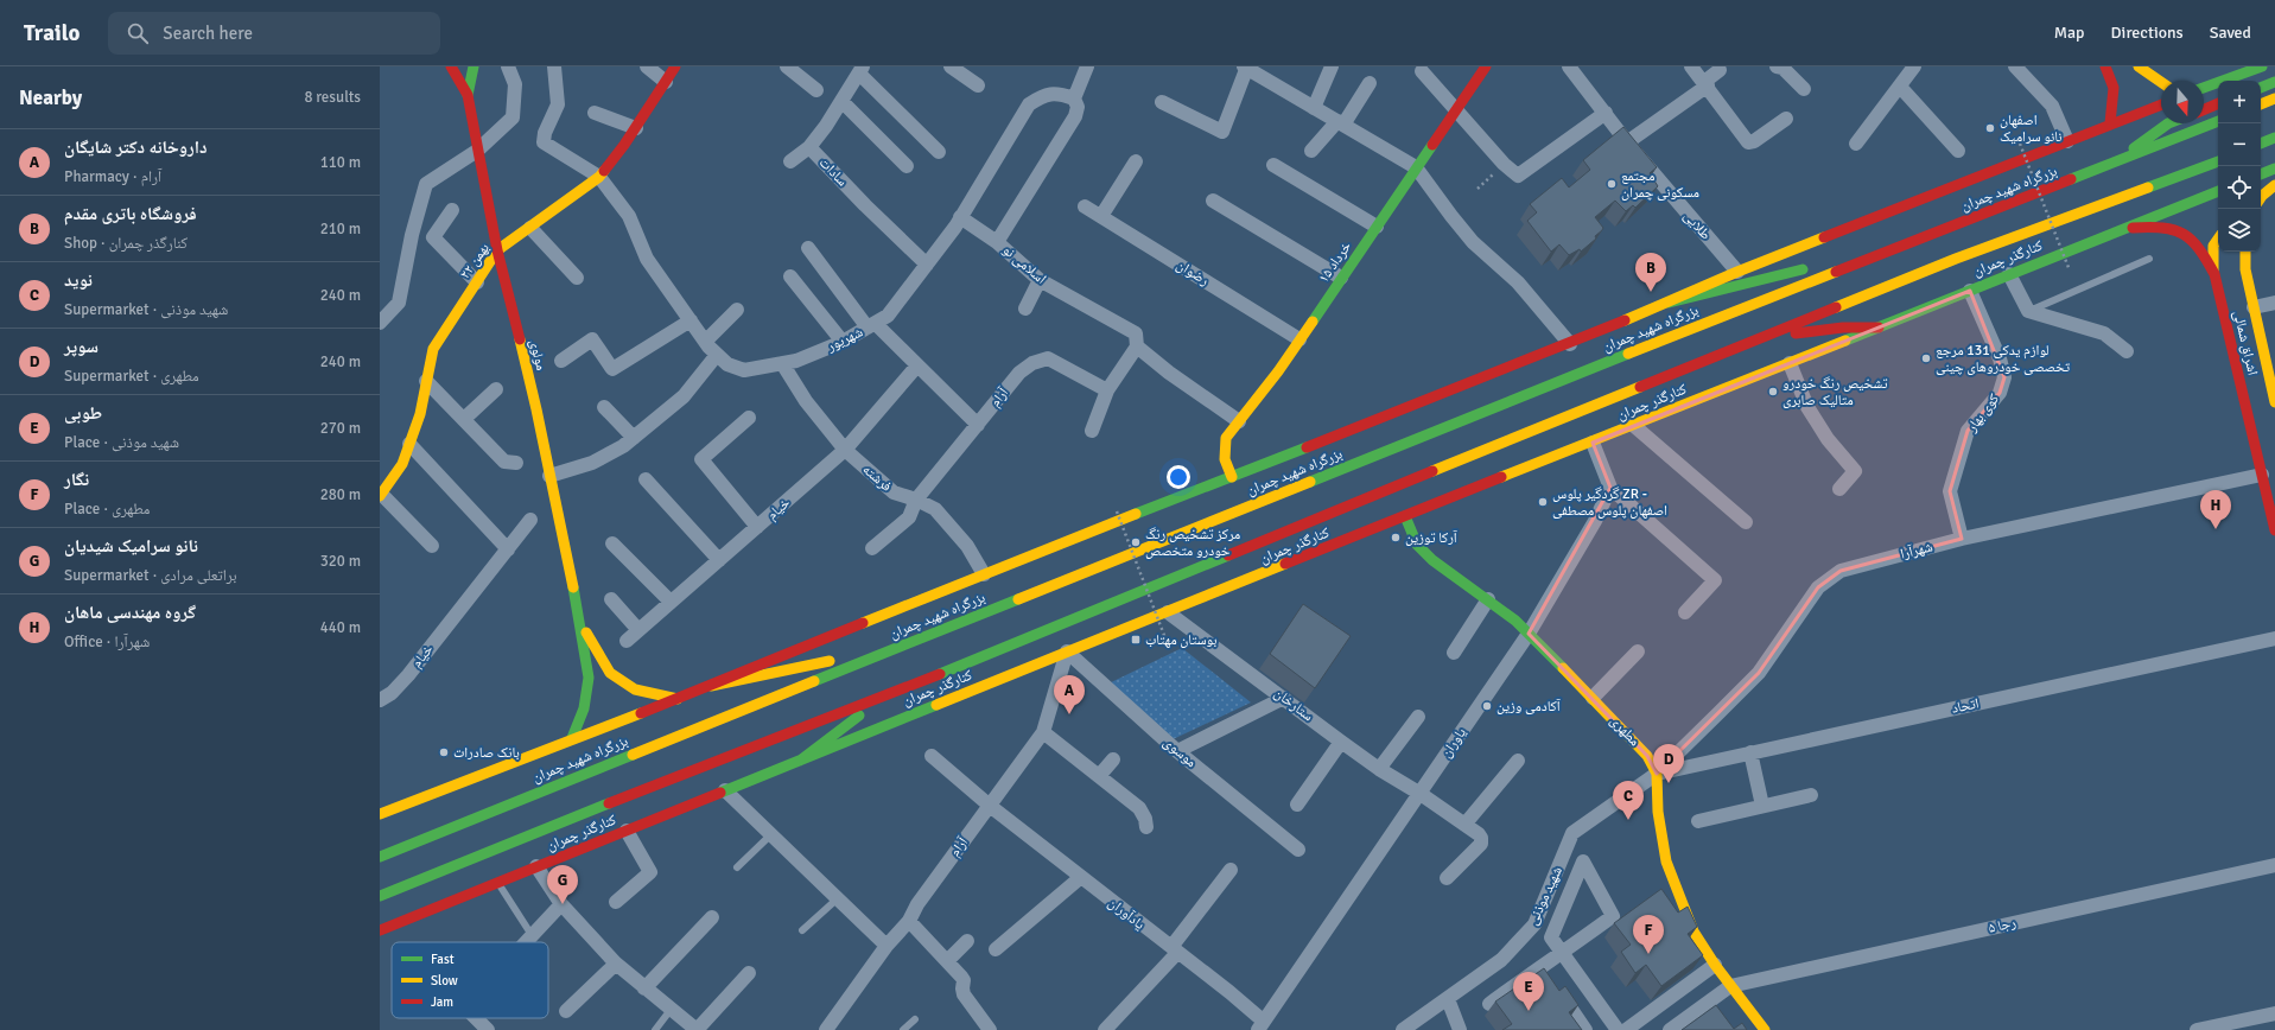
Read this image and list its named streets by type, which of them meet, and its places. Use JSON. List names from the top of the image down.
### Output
{
  "streets": {
    "main road": [
      "بزرگراه شهید چمران",
      "کنارگذر چمران",
      "۲۲ بهمن",
      "۱۵ خرداد",
      "اشراق شمالی",
      "مولوی",
      "مطهری"
    ],
    "street": [
      "سادات",
      "طلایی",
      "اسلامی نو",
      "رضوان",
      "شهریور",
      "آرام",
      "کوی بهار",
      "فرشته",
      "خیام",
      "شهرآرا",
      "ستارخان",
      "اتحاد",
      "یاوران",
      "موسوی",
      "شهید موذنی",
      "یادآوران",
      "رجا ۵"
    ]
  },
  "crossings": [
    ["سادات", "شهریور"],
    ["کنارگذر چمران", "اشراق شمالی"],
    ["کنارگذر چمران", "آرام"],
    ["کنارگذر چمران", "کوی بهار"],
    ["کنارگذر چمران", "ستارخان"],
    ["کنارگذر چمران", "مطهری"],
    ["کنارگذر چمران", "موسوی"],
    ["۲۲ بهمن", "شهریور"],
    ["۲۲ بهمن", "مولوی"],
    ["۱۵ خرداد", "رضوان"],
    ["اسلامی نو", "شهریور"],
    ["شهریور", "فرشته"],
    ["اشراق شمالی", "شهرآرا"],
    ["آرام", "فرشته"],
    ["آرام", "موسوی"],
    ["آرام", "یادآوران"],
    ["کوی بهار", "شهرآرا"],
    ["فرشته", "خیام"],
    ["شهرآرا", "اتحاد"],
    ["شهرآرا", "مطهری"],
    ["شهرآرا", "شهید موذنی"],
    ["ستارخان", "یاوران"],
    ["اتحاد", "مطهری"],
    ["اتحاد", "شهید موذنی"],
    ["مطهری", "یاوران"],
    ["مطهری", "شهید موذنی"],
    ["مطهری", "رجا ۵"],
    ["یاوران", "یادآوران"]
  ],
  "places": {
    "other": [
      "اصفهان نانو سرامیک",
      "مجتمع مسکونی چمران",
      "لوازم یدکی 131 مرجع تخصصی خودروهای چینی",
      "تشخیص رنگ خودرو متالیک صابری",
      "گردگیر پلوس ZR - اصفهان پلوس مصطفی",
      "آرکا توزین",
      "مرکز تشخیص رنگ خودرو متخصص",
      "آکادمی وزین",
      "بانک صادرات"
    ],
    "transit": ["بوستان مهتاب"]
  },
  "legend": ["Fast", "Slow", "Jam"],
  "north": "bottom",
  "page": {
    "header": "Trailo",
    "search": "Search here",
    "nav": ["Map", "Directions", "Saved"],
    "heading": ["Nearby", "8 results"],
    "map_buttons": ["+", "−"],
    "list": [
      {
        "mark": "A",
        "name": "داروخانه دکتر شایگان",
        "note": "Pharmacy · آرام",
        "value": "110 m"
      },
      {
        "mark": "B",
        "name": "فروشگاه باتری مقدم",
        "note": "Shop · کنارگذر چمران",
        "value": "210 m"
      },
      {
        "mark": "C",
        "name": "نوید",
        "note": "Supermarket · شهید موذنی",
        "value": "240 m"
      },
      {
        "mark": "D",
        "name": "سوپر",
        "note": "Supermarket · مطهری",
        "value": "240 m"
      },
      {
        "mark": "E",
        "name": "طوبی",
        "note": "Place · شهید موذنی",
        "value": "270 m"
      },
      {
        "mark": "F",
        "name": "نگار",
        "note": "Place · مطهری",
        "value": "280 m"
      },
      {
        "mark": "G",
        "name": "نانو سرامیک شیدیان",
        "note": "Supermarket · براتعلی مرادی",
        "value": "320 m"
      },
      {
        "mark": "H",
        "name": "گروه مهندسی ماهان",
        "note": "Office · شهرآرا",
        "value": "440 m"
      }
    ],
    "pins": [
      "B",
      "H",
      "A",
      "D",
      "C",
      "G",
      "F",
      "E"
    ]
  }
}
